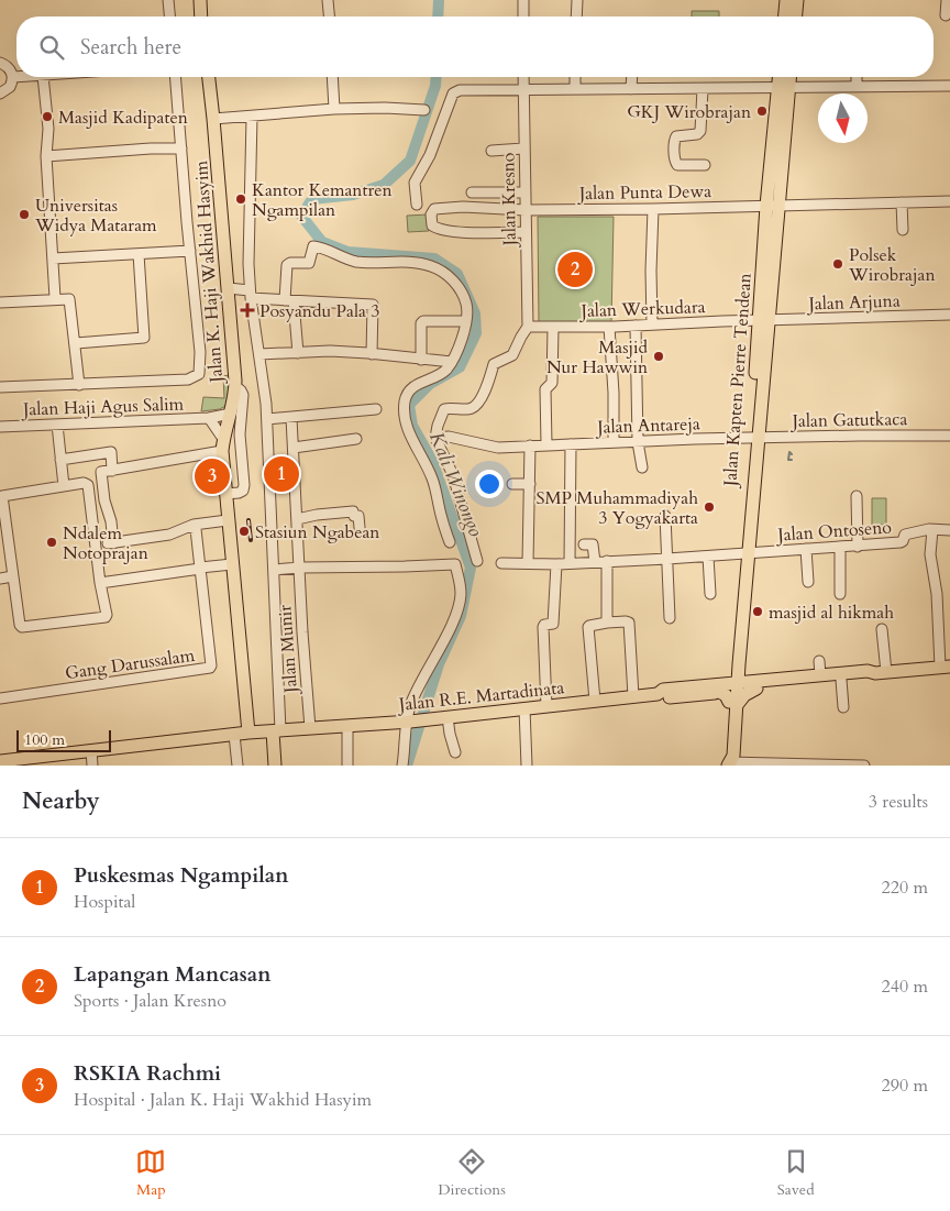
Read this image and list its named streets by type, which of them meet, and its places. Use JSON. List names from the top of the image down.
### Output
{
  "streets": {
    "main road": ["Jalan K. Haji Wakhid Hasyim", "Jalan Kapten Pierre Tendean", "Jalan R.E. Martadinata"],
    "street": [
      "Jalan Punta Dewa",
      "Jalan Kresno",
      "Jalan Arjuna",
      "Jalan Werkudara",
      "Jalan Haji Agus Salim",
      "Jalan Gatutkaca",
      "Jalan Antareja",
      "Jalan Ontoseno",
      "Jalan Munir",
      "Gang Darussalam"
    ]
  },
  "crossings": [
    ["Jalan Punta Dewa", "Jalan Kresno"],
    ["Jalan Punta Dewa", "Jalan Kapten Pierre Tendean"],
    ["Jalan Kresno", "Jalan Werkudara"],
    ["Jalan K. Haji Wakhid Hasyim", "Jalan Haji Agus Salim"],
    ["Jalan K. Haji Wakhid Hasyim", "Jalan R.E. Martadinata"],
    ["Jalan Arjuna", "Jalan Werkudara"],
    ["Jalan Arjuna", "Jalan Kapten Pierre Tendean"],
    ["Jalan Werkudara", "Jalan Kapten Pierre Tendean"],
    ["Jalan Kapten Pierre Tendean", "Jalan Gatutkaca"],
    ["Jalan Kapten Pierre Tendean", "Jalan Antareja"],
    ["Jalan Kapten Pierre Tendean", "Jalan Ontoseno"],
    ["Jalan Kapten Pierre Tendean", "Jalan R.E. Martadinata"],
    ["Jalan Gatutkaca", "Jalan Antareja"],
    ["Jalan Munir", "Jalan R.E. Martadinata"]
  ],
  "water": ["Kali Winongo"],
  "places": {
    "other": [
      "GKJ Wirobrajan",
      "Masjid Kadipaten",
      "Kantor Kemantren Ngampilan",
      "Universitas Widya Mataram",
      "Polsek Wirobrajan",
      "Masjid Nur Hawwin",
      "SMP Muhammadiyah 3 Yogyakarta",
      "Stasiun Ngabean",
      "Ndalem Notoprajan",
      "masjid al hikmah"
    ],
    "health": ["Posyandu Pala 3"]
  },
  "scale_bar": "100 m",
  "north": "bottom",
  "page": {
    "search": "Search here",
    "pins": ["2", "1", "3"],
    "scale": "100 m",
    "heading": ["Nearby", "3 results"],
    "list": [
      {
        "mark": "1",
        "name": "Puskesmas Ngampilan",
        "note": "Hospital",
        "value": "220 m"
      },
      {
        "mark": "2",
        "name": "Lapangan Mancasan",
        "note": "Sports · Jalan Kresno",
        "value": "240 m"
      },
      {
        "mark": "3",
        "name": "RSKIA Rachmi",
        "note": "Hospital · Jalan K. Haji Wakhid Hasyim",
        "value": "290 m"
      }
    ],
    "nav": ["Map", "Directions", "Saved"]
  }
}
